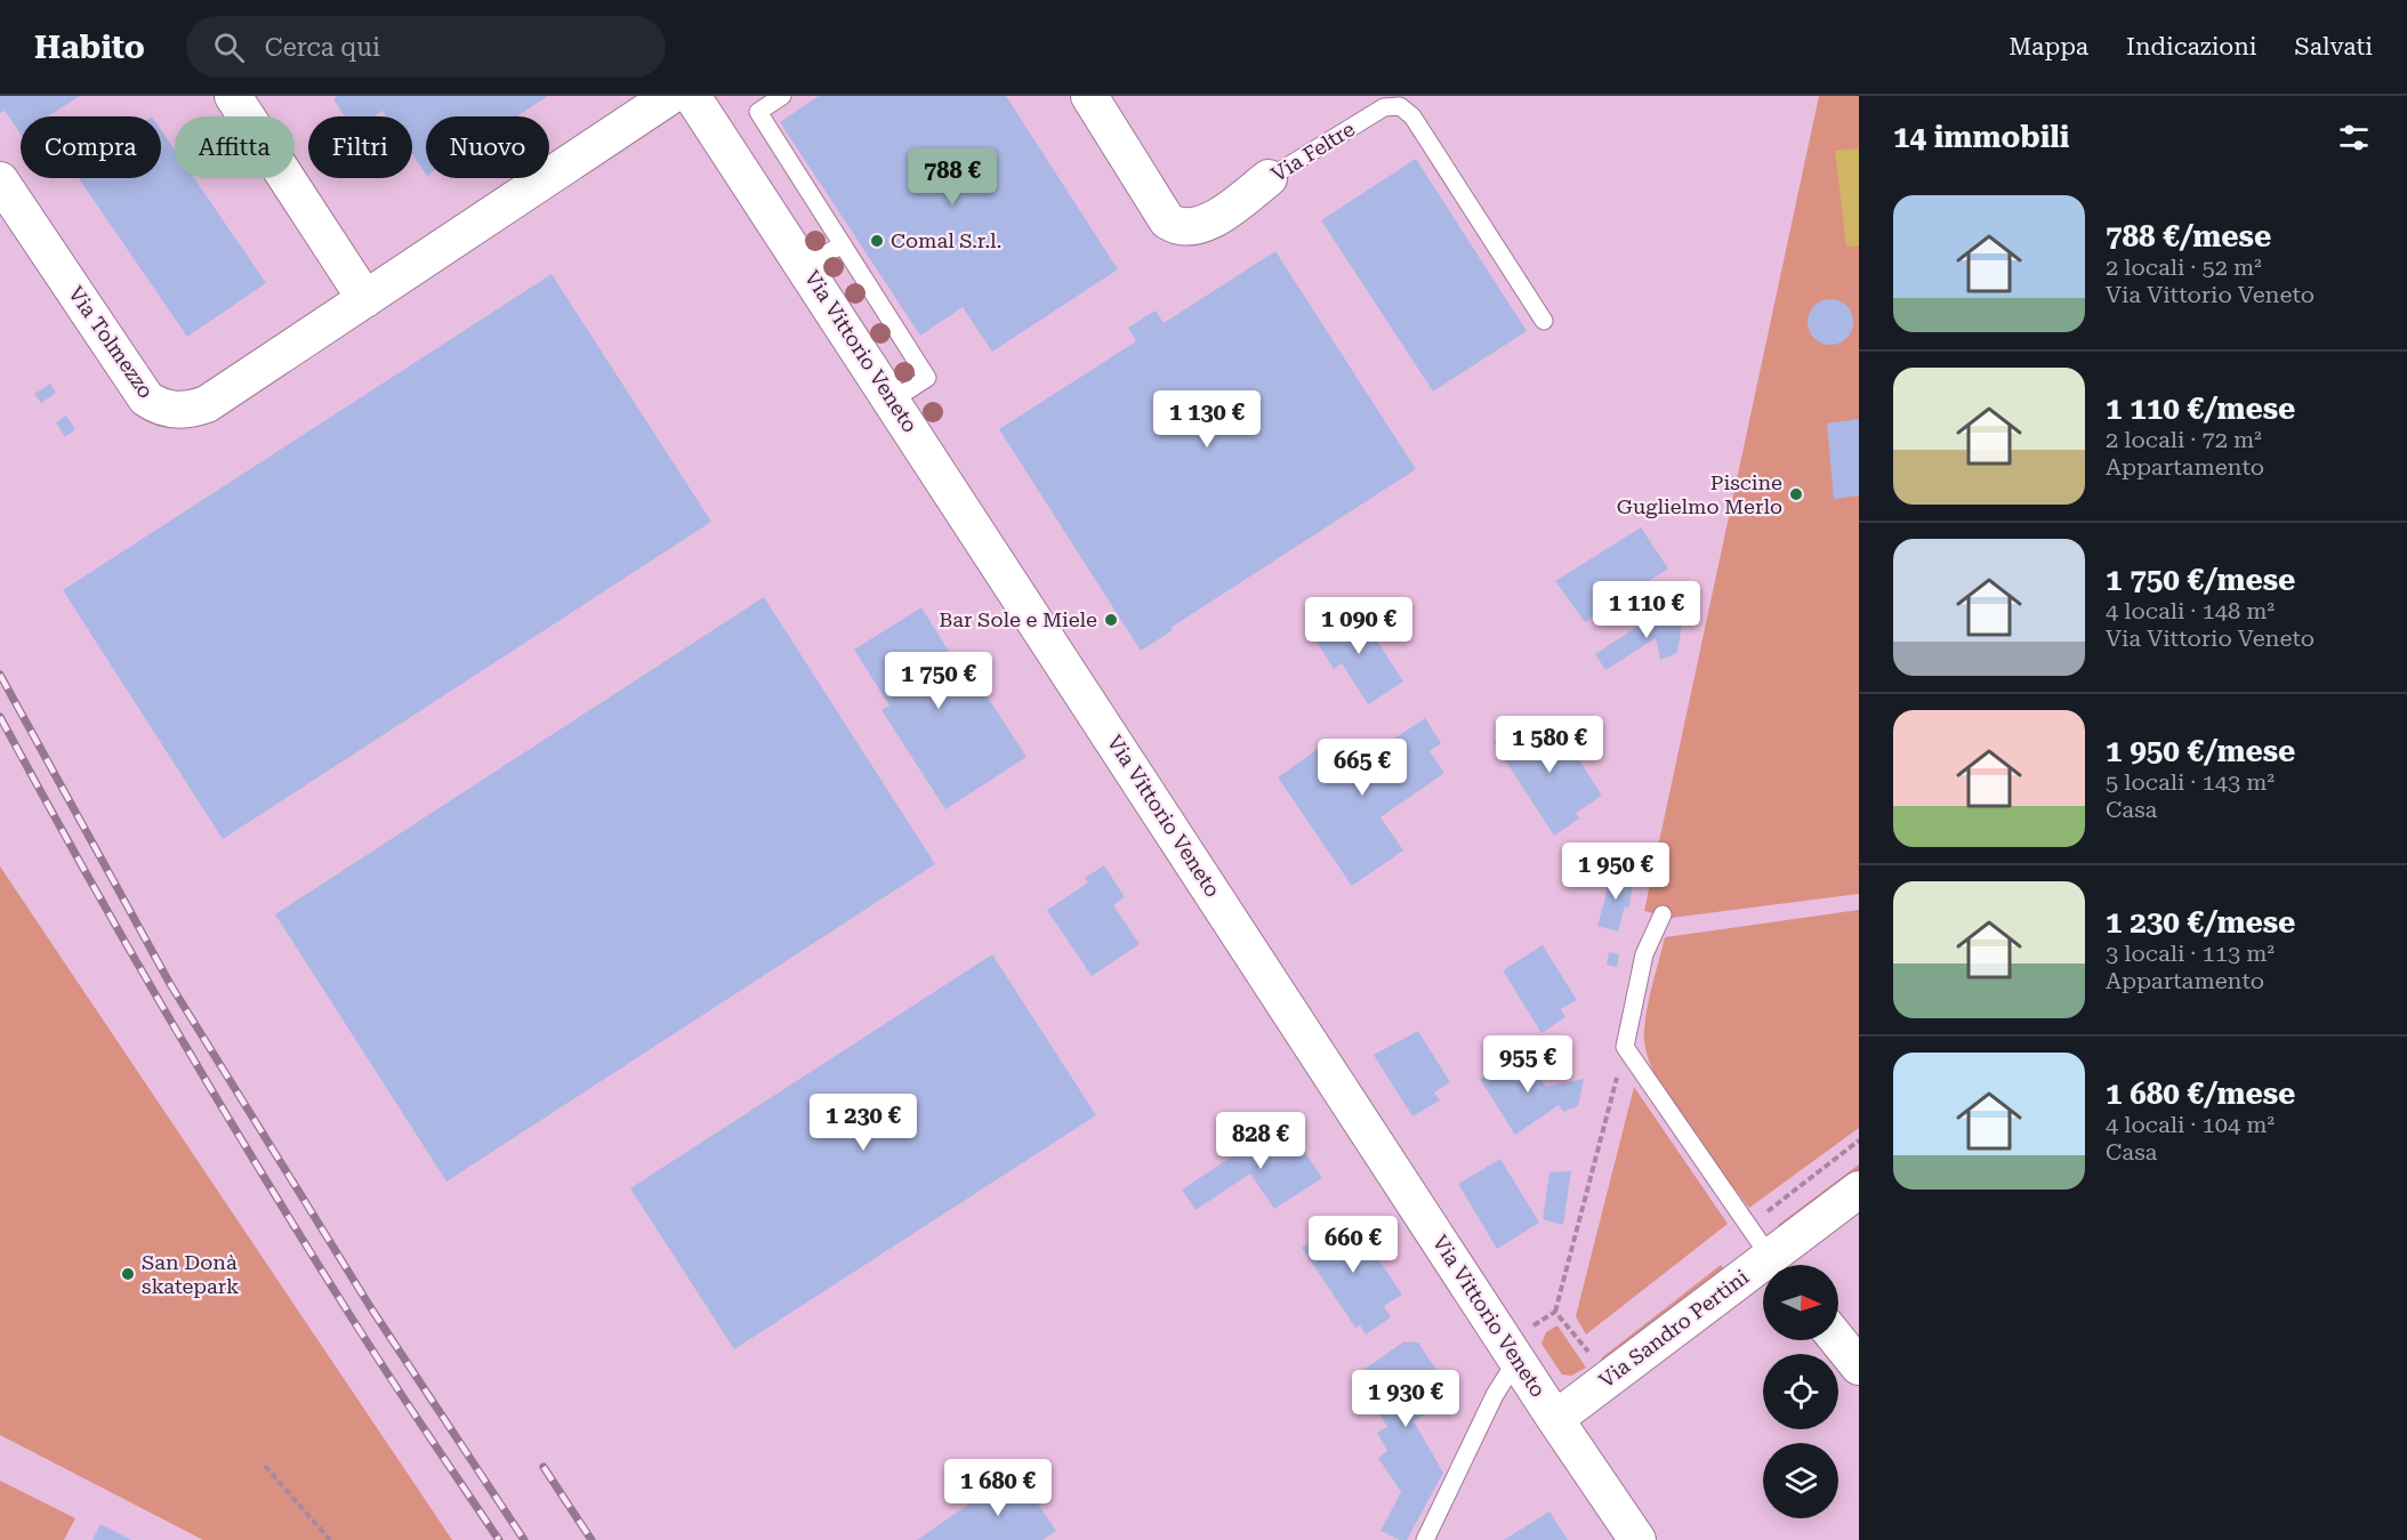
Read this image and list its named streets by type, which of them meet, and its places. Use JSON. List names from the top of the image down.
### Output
{
  "streets": {
    "street": [
      "Via Feltre",
      "Via Tolmezzo",
      "Via Vittorio Veneto",
      "Via Sandro Pertini"
    ]
  },
  "crossings": [
    ["Via Vittorio Veneto", "Via Sandro Pertini"]
  ],
  "places": [
    "Comal S.r.l.",
    "Piscine Guglielmo Merlo",
    "Bar Sole e Miele",
    "San Donà skatepark"
  ],
  "north": "right",
  "page": {
    "header": "Habito",
    "search": "Cerca qui",
    "nav": ["Mappa", "Indicazioni", "Salvati"],
    "heading": "14 immobili",
    "chip": [
      "Compra",
      "Affitta",
      "Filtri",
      "Nuovo"
    ],
    "price": [
      "788 €",
      "1 130 €",
      "1 110 €",
      "1 090 €",
      "1 750 €",
      "1 580 €",
      "665 €",
      "1 950 €",
      "955 €",
      "1 230 €",
      "828 €",
      "660 €",
      "1 930 €",
      "1 680 €"
    ],
    "list": [
      {
        "name": "788 €/mese",
        "note": "2 locali · 52 m² · Via Vittorio Veneto"
      },
      {
        "name": "1 110 €/mese",
        "note": "2 locali · 72 m² · Appartamento"
      },
      {
        "name": "1 750 €/mese",
        "note": "4 locali · 148 m² · Via Vittorio Veneto"
      },
      {
        "name": "1 950 €/mese",
        "note": "5 locali · 143 m² · Casa"
      },
      {
        "name": "1 230 €/mese",
        "note": "3 locali · 113 m² · Appartamento"
      },
      {
        "name": "1 680 €/mese",
        "note": "4 locali · 104 m² · Casa"
      }
    ]
  }
}
